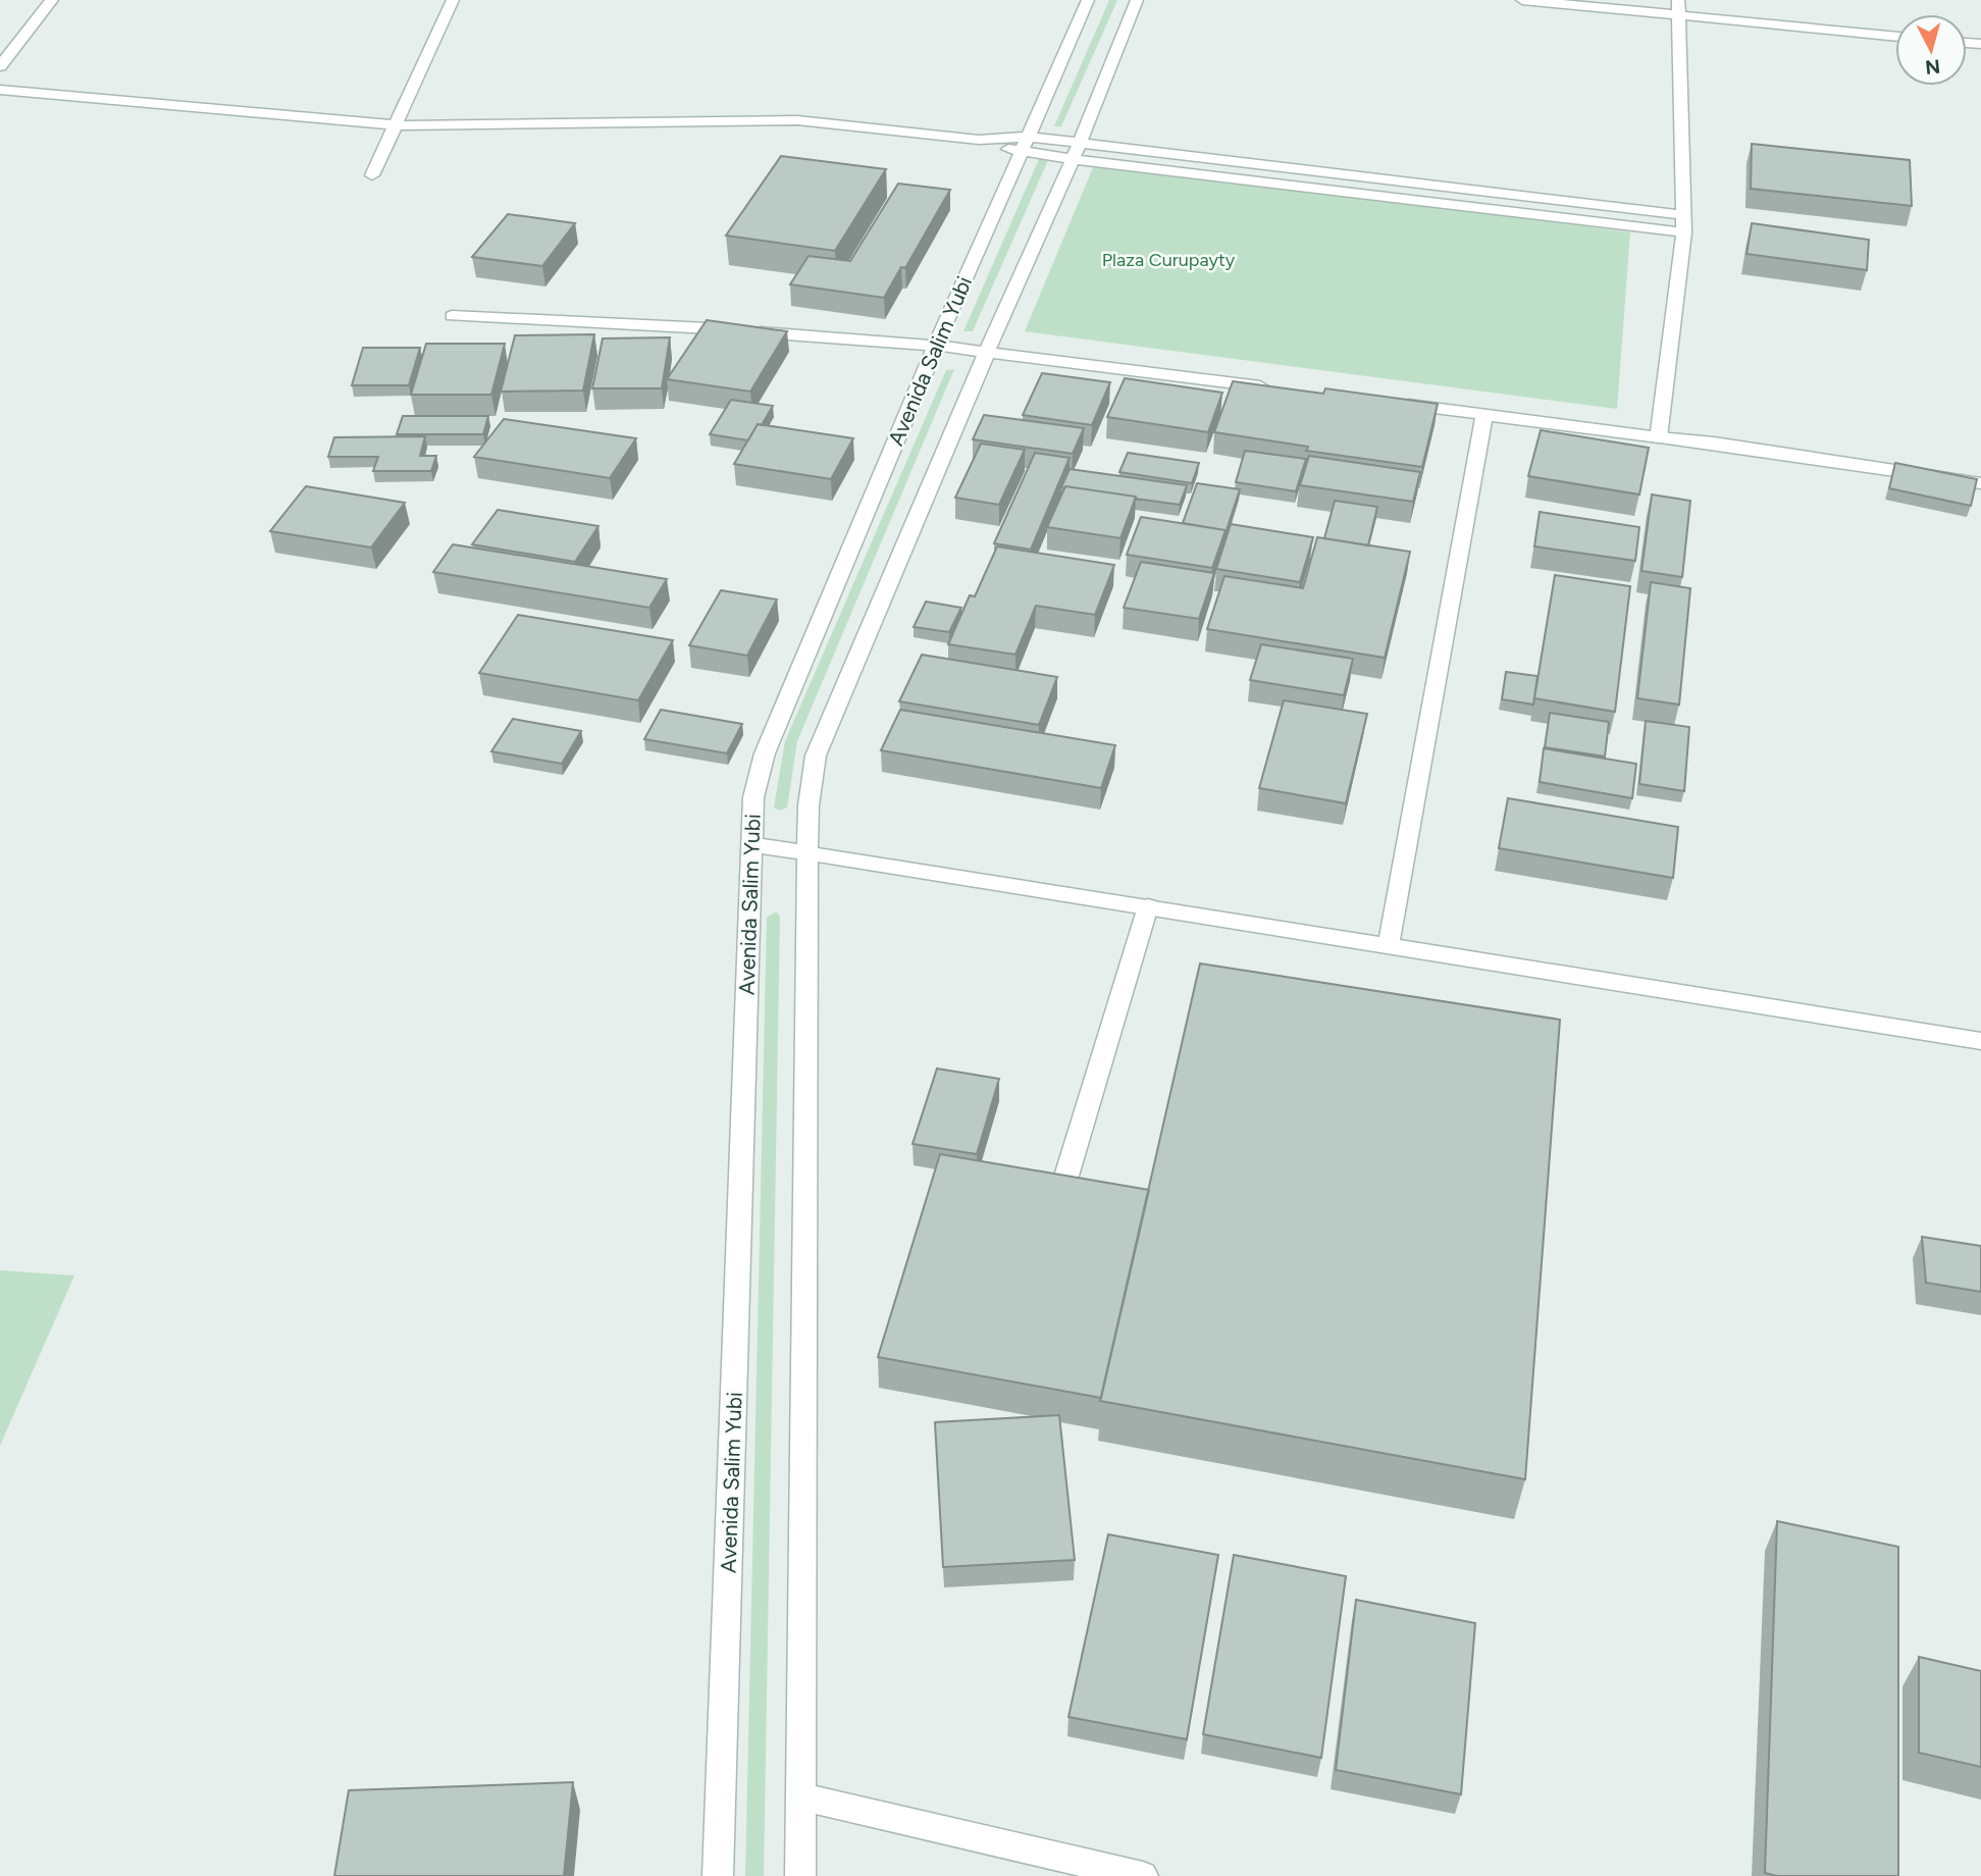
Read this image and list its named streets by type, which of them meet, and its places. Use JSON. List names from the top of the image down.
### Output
{
  "streets": {
    "street": ["Avenida Salim Yubi"]
  },
  "parks": ["Plaza Curupayty"],
  "north": "bottom"
}
